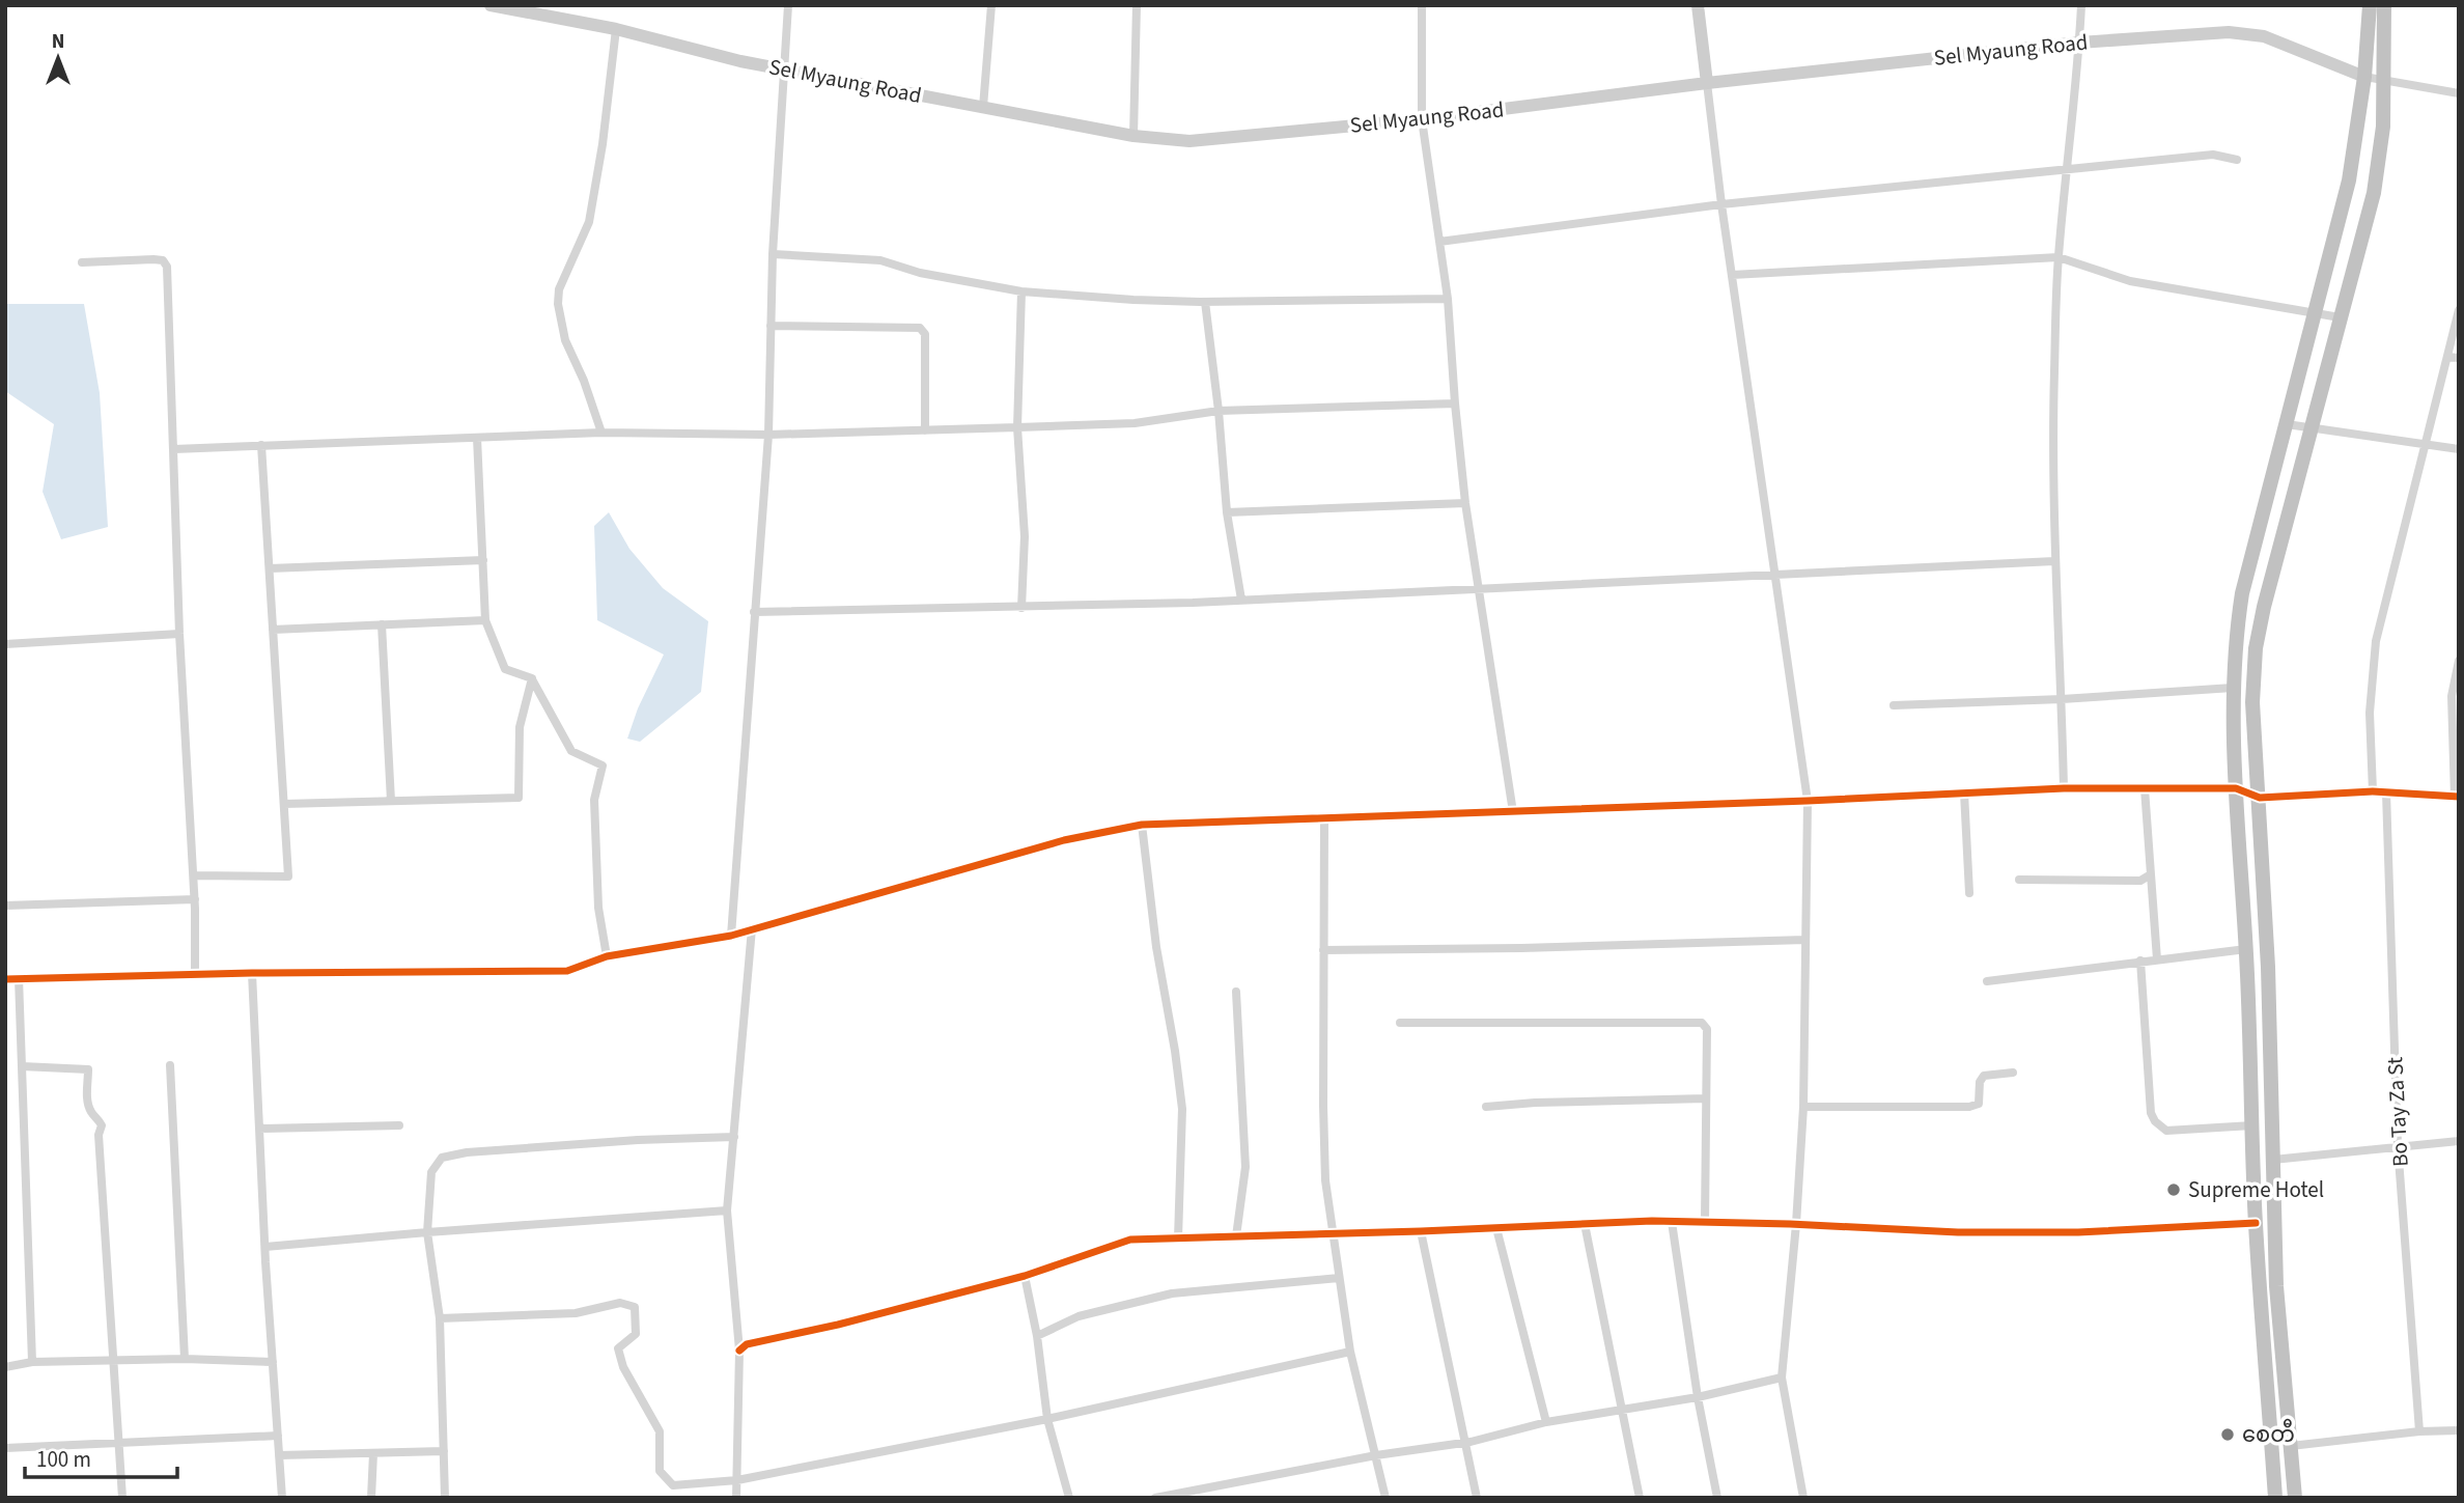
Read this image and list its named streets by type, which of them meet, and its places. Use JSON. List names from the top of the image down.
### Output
{
  "streets": {
    "main road": ["Sel Myaung Road"],
    "street": ["Bo Tay Za St"]
  },
  "places": ["Supreme Hotel", "စေတီ"],
  "scale_bar": "100 m",
  "north": "top"
}
